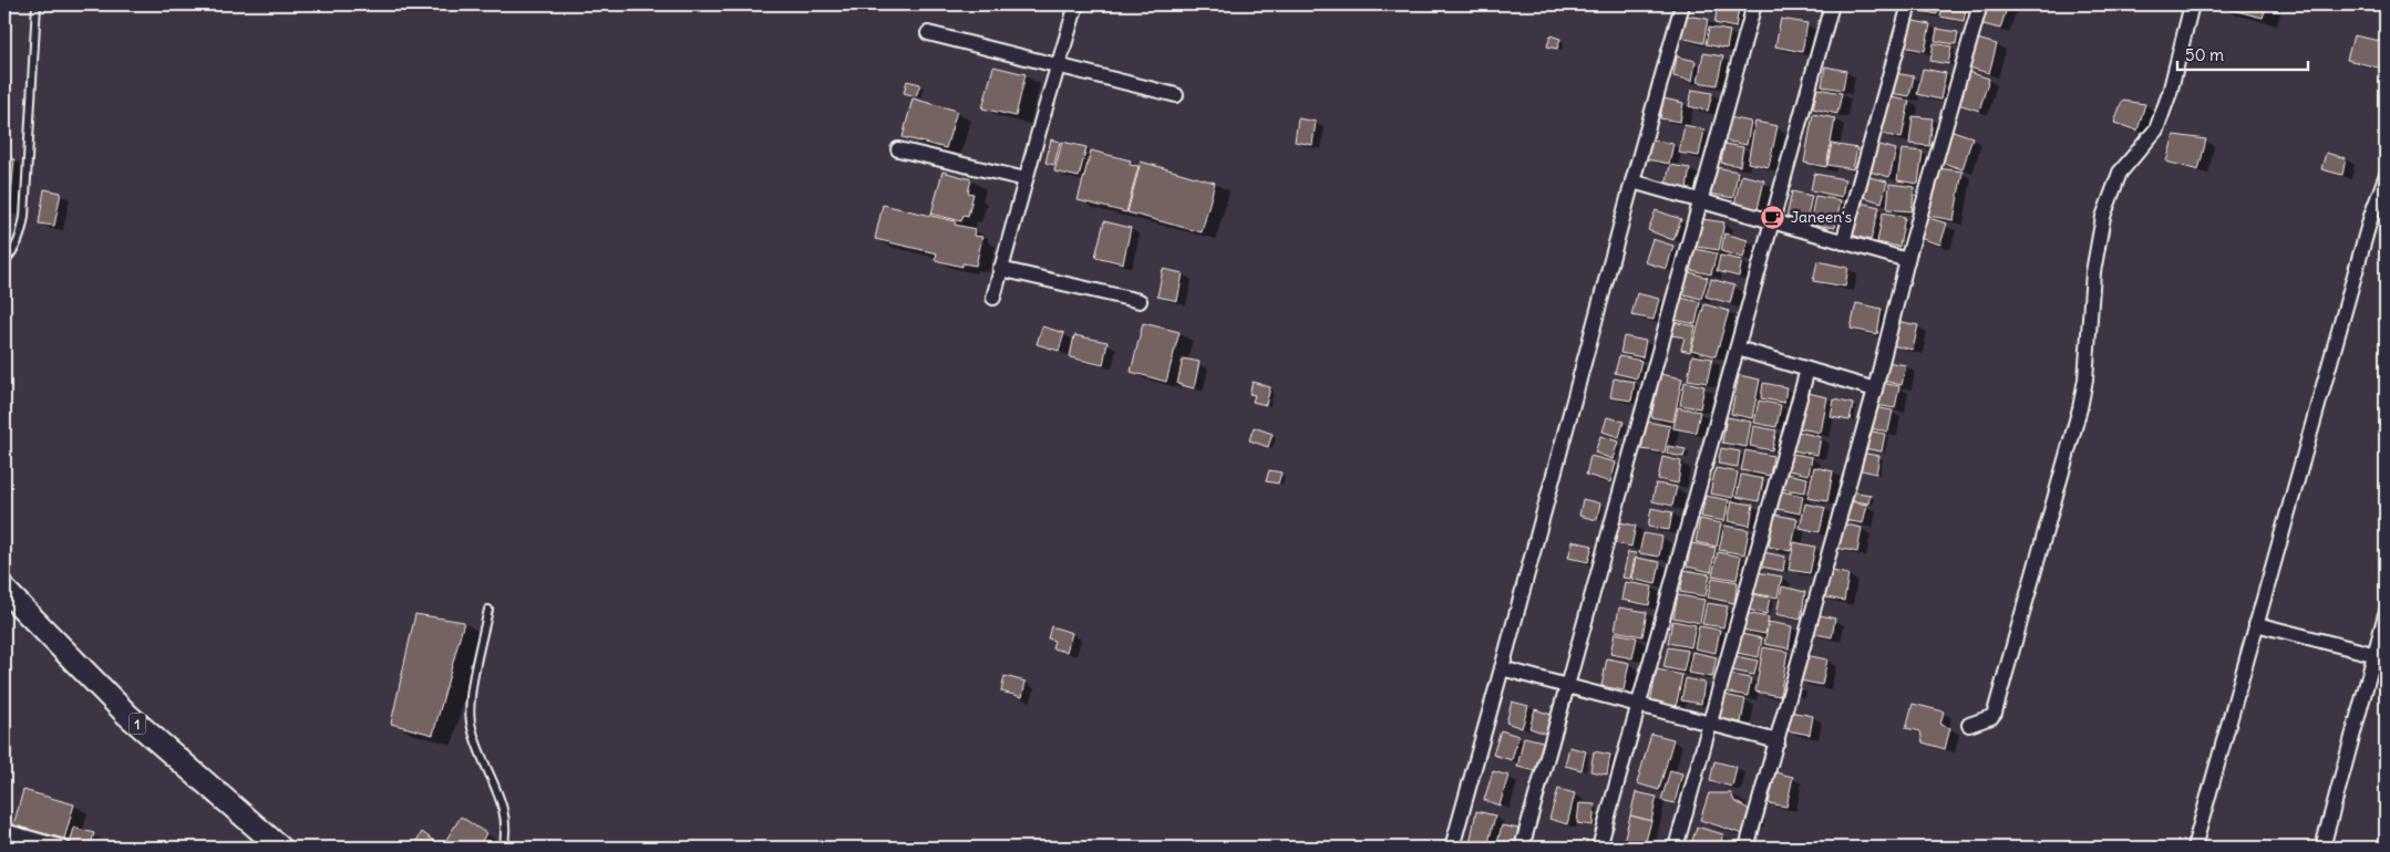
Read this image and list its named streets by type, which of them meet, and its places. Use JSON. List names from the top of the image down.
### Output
{
  "streets": {
    "main road": ["1"]
  },
  "places": {
    "cafe": ["Janeen's"]
  },
  "scale_bar": "50 m"
}
